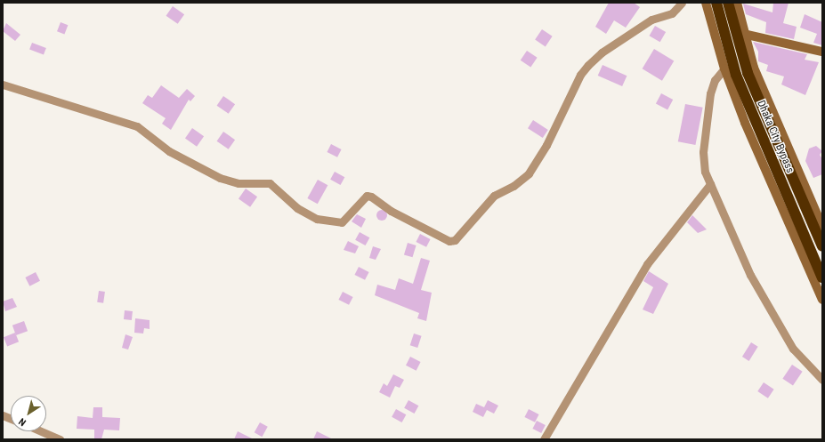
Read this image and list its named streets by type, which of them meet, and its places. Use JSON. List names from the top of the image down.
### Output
{
  "streets": {
    "highway": ["Dhaka City Bypass"]
  },
  "north": "bottom left"
}
